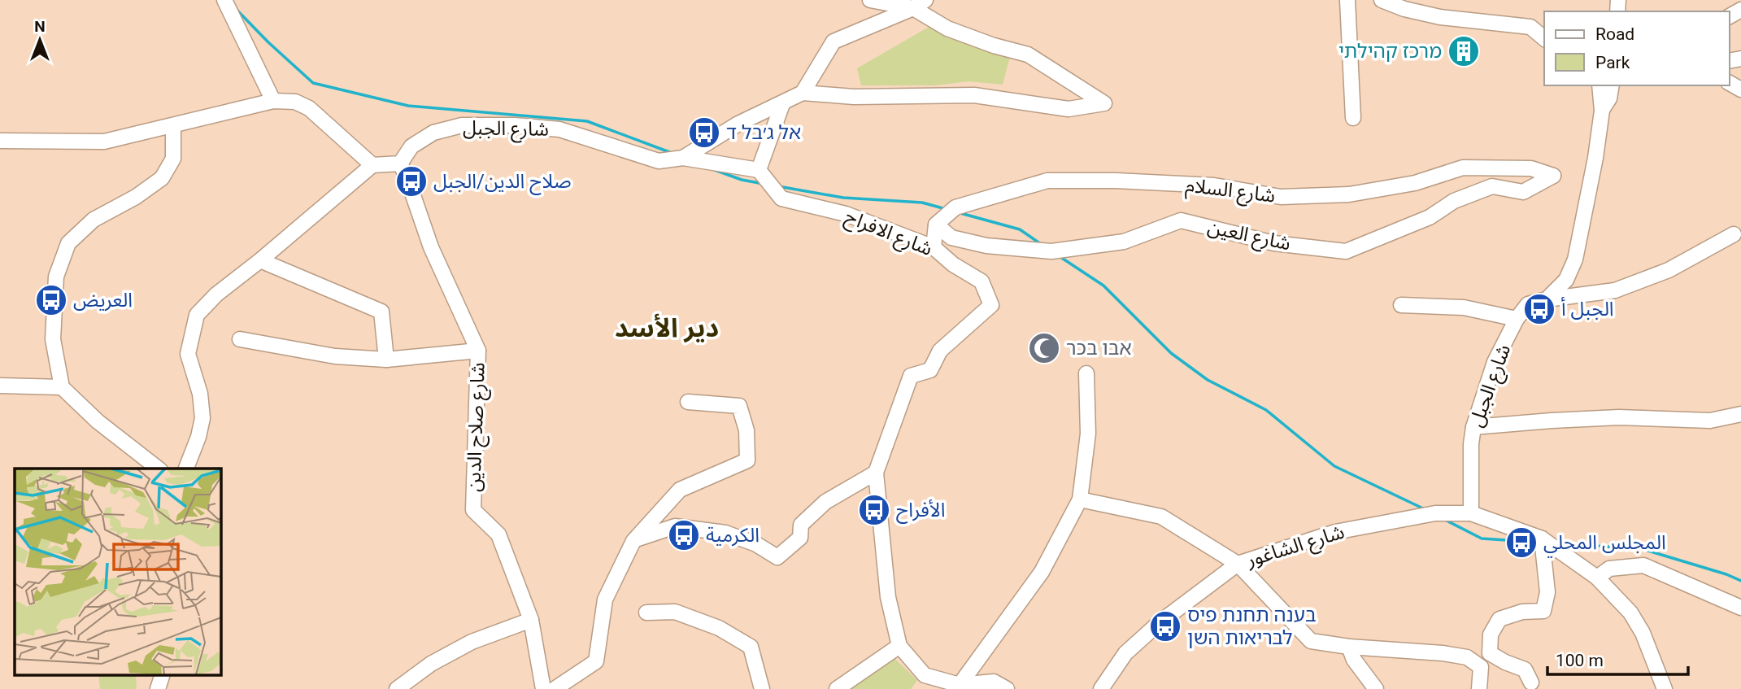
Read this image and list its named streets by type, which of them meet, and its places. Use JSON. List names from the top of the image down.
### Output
{
  "streets": {
    "street": [
      "شارع الجبل",
      "شارع السلام",
      "شارع الافراح",
      "شارع العين",
      "شارع صلاح الدين",
      "شارع الشاغور"
    ]
  },
  "crossings": [
    ["شارع الجبل", "شارع صلاح الدين"],
    ["شارع الجبل", "شارع الشاغور"],
    ["شارع السلام", "شارع العين"]
  ],
  "districts": ["دير الأسد"],
  "places": {
    "building": ["מרכז קהילתי"],
    "bus stop": [
      "אל ג׳בל ד",
      "صلاح الدين/الجبل",
      "العريض",
      "الجبل أ",
      "الأفراح",
      "الكرمية",
      "المجلس المحلي",
      "בענה תחנת פיס לבריאות השן"
    ],
    "mosque": ["אבו בכר"]
  },
  "legend": ["Road", "Park"],
  "scale_bar": "100 m",
  "north": "top"
}
